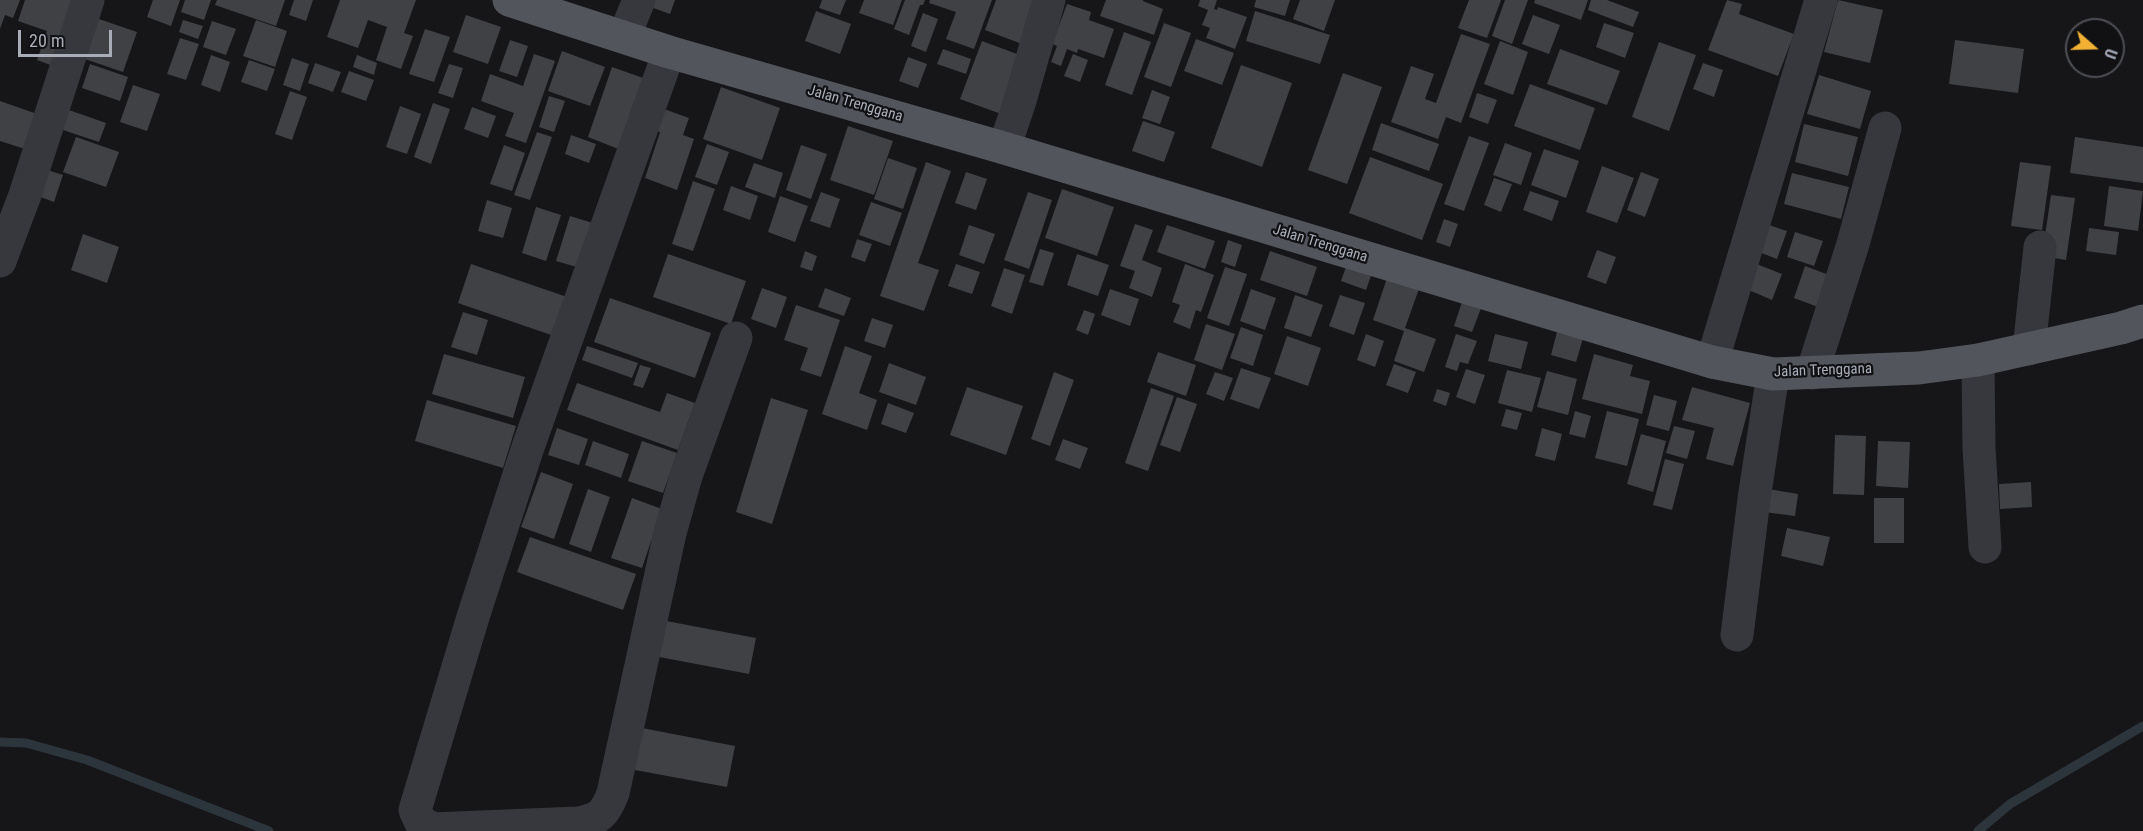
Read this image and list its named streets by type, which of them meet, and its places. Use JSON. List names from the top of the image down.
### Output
{
  "streets": {
    "main road": ["Jalan Trenggana"]
  },
  "scale_bar": "20 m",
  "north": "right"
}
